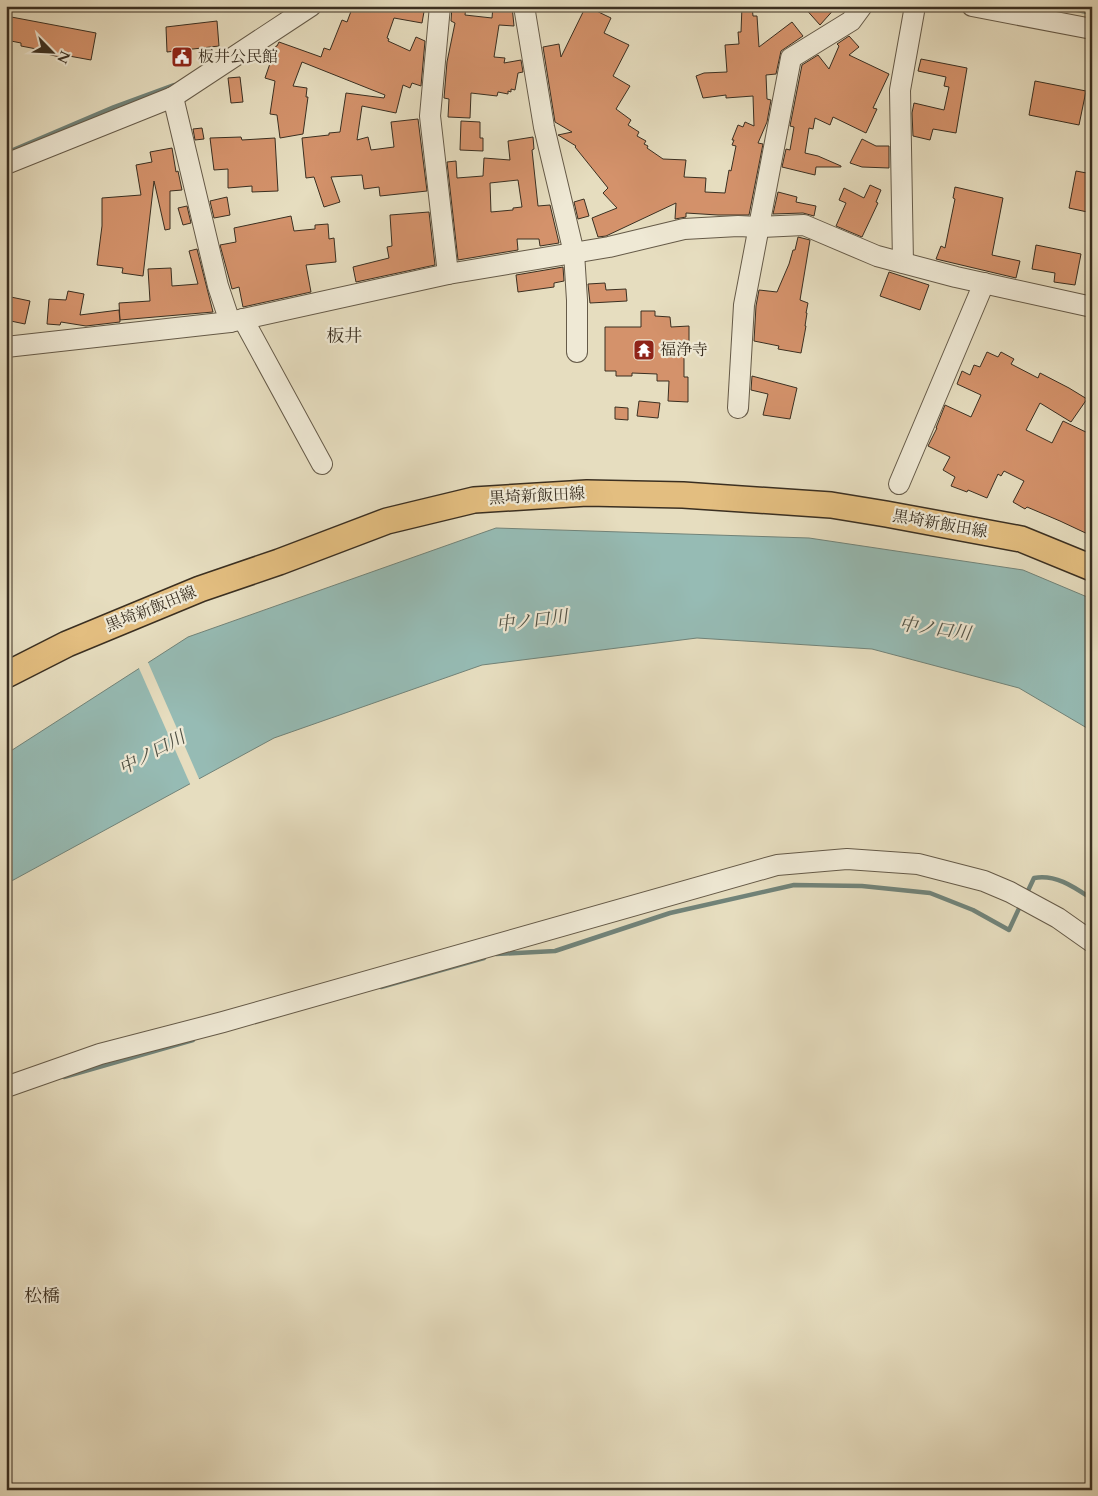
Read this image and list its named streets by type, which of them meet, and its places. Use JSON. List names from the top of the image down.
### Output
{
  "streets": {
    "main road": ["黒埼新飯田線"]
  },
  "districts": ["板井", "松橋"],
  "water": ["中ノ口川"],
  "places": {
    "public building": ["板井公民館"],
    "temple": ["福浄寺"]
  },
  "north": "bottom right"
}
